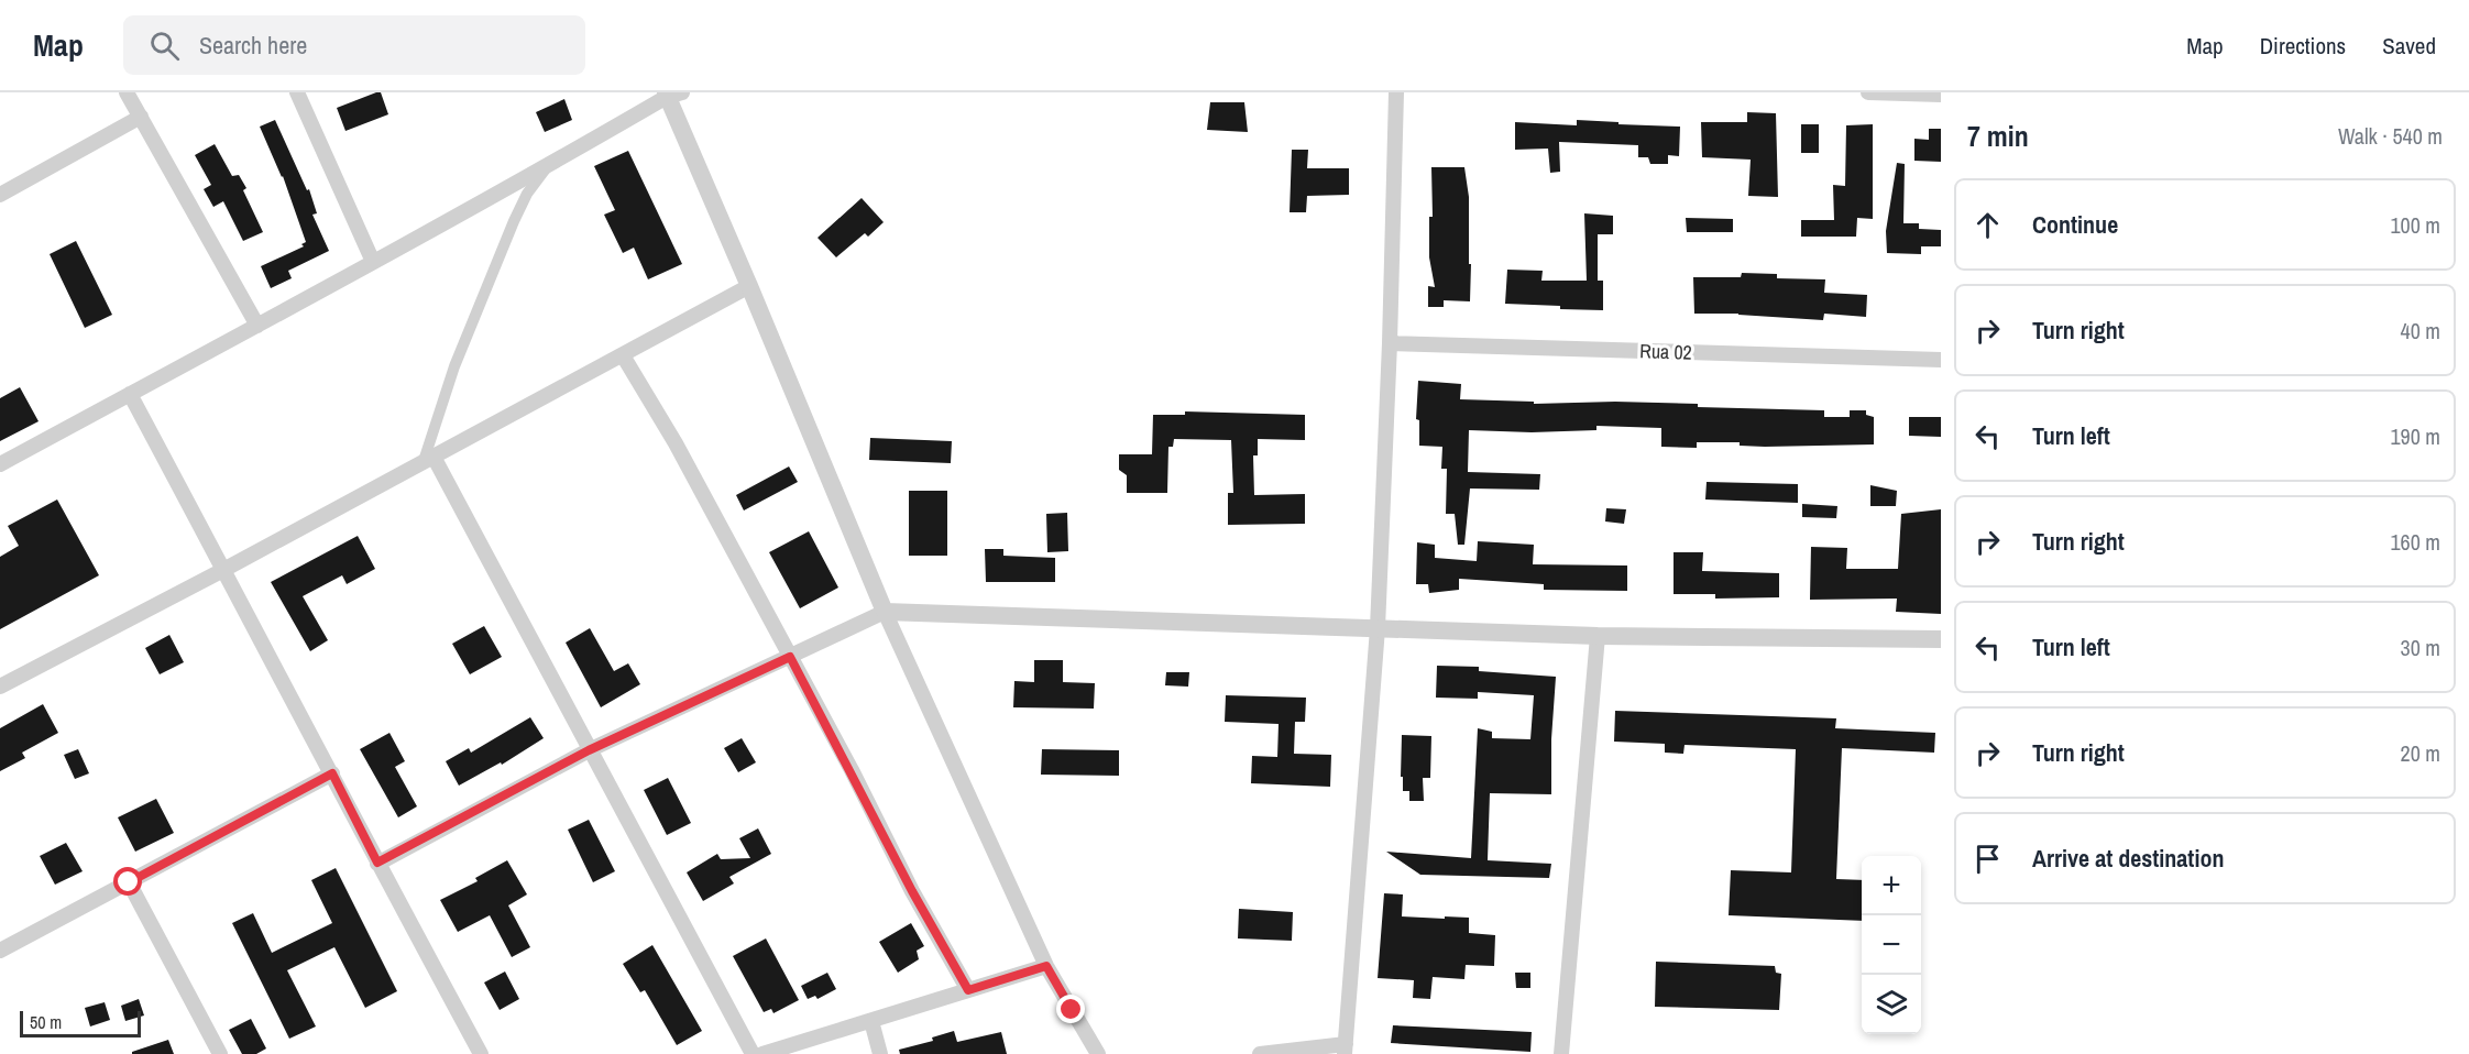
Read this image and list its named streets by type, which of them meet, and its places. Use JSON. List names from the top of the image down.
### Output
{
  "streets": {
    "street": ["Rua 02"]
  },
  "scale_bar": "50 m",
  "page": {
    "header": "Map",
    "search": "Search here",
    "nav": ["Map", "Directions", "Saved"],
    "heading": ["7 min", "Walk · 540 m"],
    "list": [
      ["Continue", "100 m"],
      ["Turn right", "40 m"],
      ["Turn left", "190 m"],
      ["Turn right", "160 m"],
      ["Turn left", "30 m"],
      ["Turn right", "20 m"],
      "Arrive at destination"
    ],
    "map_buttons": ["+", "−"],
    "scale": "50 m"
  }
}
